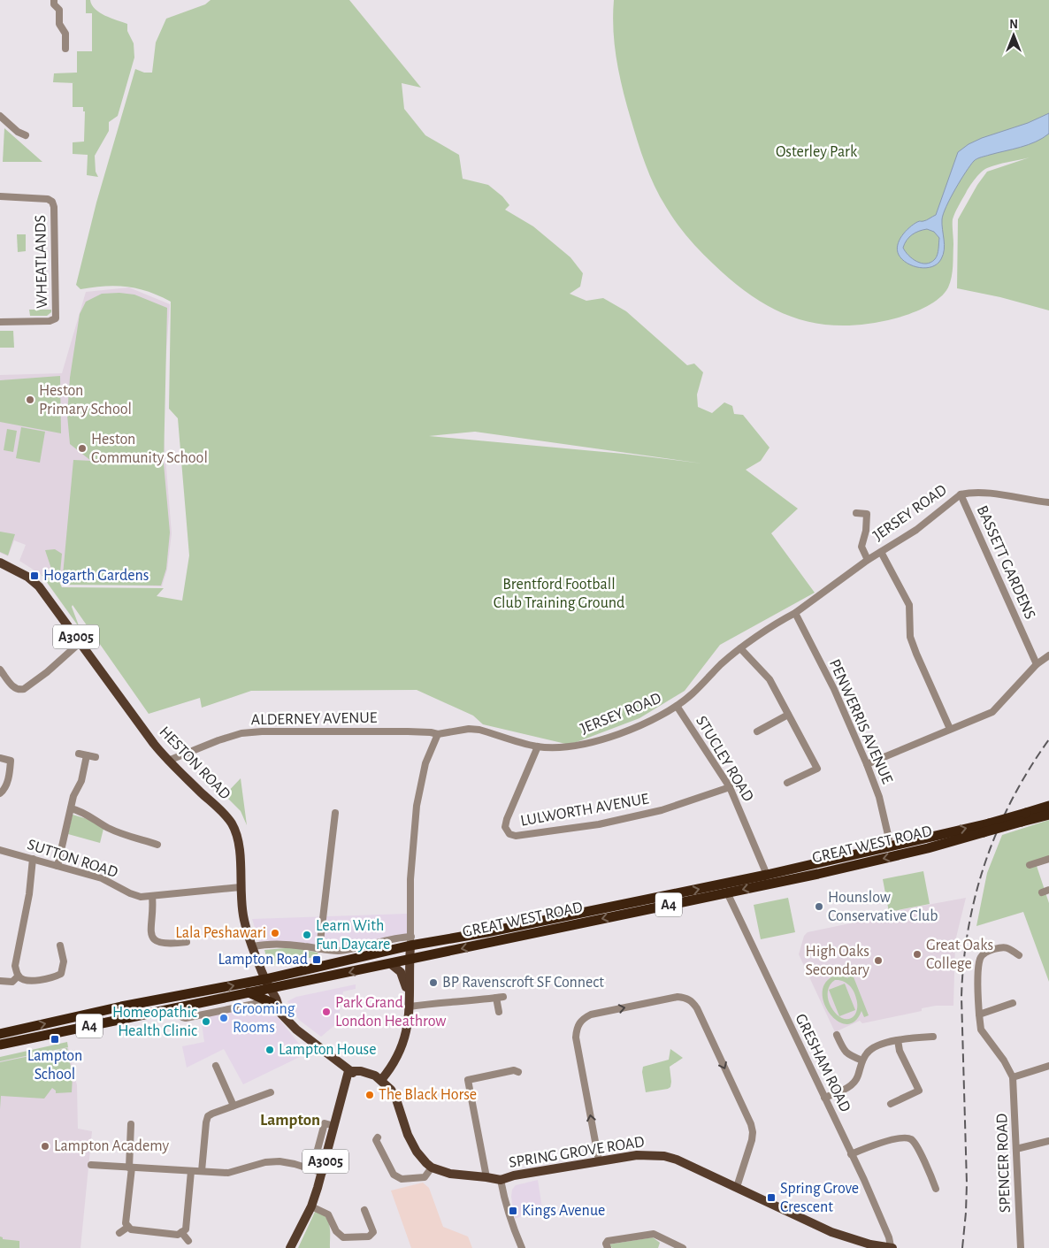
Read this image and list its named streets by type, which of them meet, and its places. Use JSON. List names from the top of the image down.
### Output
{
  "streets": {
    "highway": ["GREAT WEST ROAD", "A4"],
    "main road": ["A3005", "HESTON ROAD", "SPRING GROVE ROAD"],
    "street": [
      "WHEATLANDS",
      "JERSEY ROAD",
      "BASSETT GARDENS",
      "ALDERNEY AVENUE",
      "PENWERRIS AVENUE",
      "STUCLEY ROAD",
      "LULWORTH AVENUE",
      "SUTTON ROAD",
      "GRESHAM ROAD",
      "SPENCER ROAD"
    ]
  },
  "crossings": [
    ["JERSEY ROAD", "BASSETT GARDENS"],
    ["JERSEY ROAD", "ALDERNEY AVENUE"],
    ["JERSEY ROAD", "PENWERRIS AVENUE"],
    ["JERSEY ROAD", "STUCLEY ROAD"],
    ["JERSEY ROAD", "LULWORTH AVENUE"],
    ["A3005", "HESTON ROAD"],
    ["A3005", "GREAT WEST ROAD"],
    ["A3005", "SPRING GROVE ROAD"],
    ["ALDERNEY AVENUE", "HESTON ROAD"],
    ["PENWERRIS AVENUE", "GREAT WEST ROAD"],
    ["STUCLEY ROAD", "LULWORTH AVENUE"],
    ["STUCLEY ROAD", "GREAT WEST ROAD"],
    ["HESTON ROAD", "GREAT WEST ROAD"],
    ["HESTON ROAD", "SUTTON ROAD"],
    ["GREAT WEST ROAD", "GRESHAM ROAD"],
    ["GRESHAM ROAD", "SPRING GROVE ROAD"]
  ],
  "districts": ["Lampton"],
  "parks": ["Osterley Park", "Brentford Football Club Training Ground"],
  "places": {
    "other": [
      "Heston Primary School",
      "Heston Community School",
      "Hounslow Conservative Club",
      "Lala Peshawari",
      "Learn With Fun Daycare",
      "Great Oaks College",
      "High Oaks Secondary",
      "BP Ravenscroft SF Connect",
      "Park Grand London Heathrow",
      "Grooming Rooms",
      "Homeopathic Health Clinic",
      "Lampton House",
      "The Black Horse",
      "Lampton Academy"
    ],
    "transit": [
      "Hogarth Gardens",
      "Lampton Road",
      "Lampton School",
      "Spring Grove Crescent",
      "Kings Avenue"
    ]
  },
  "north": "top"
}
